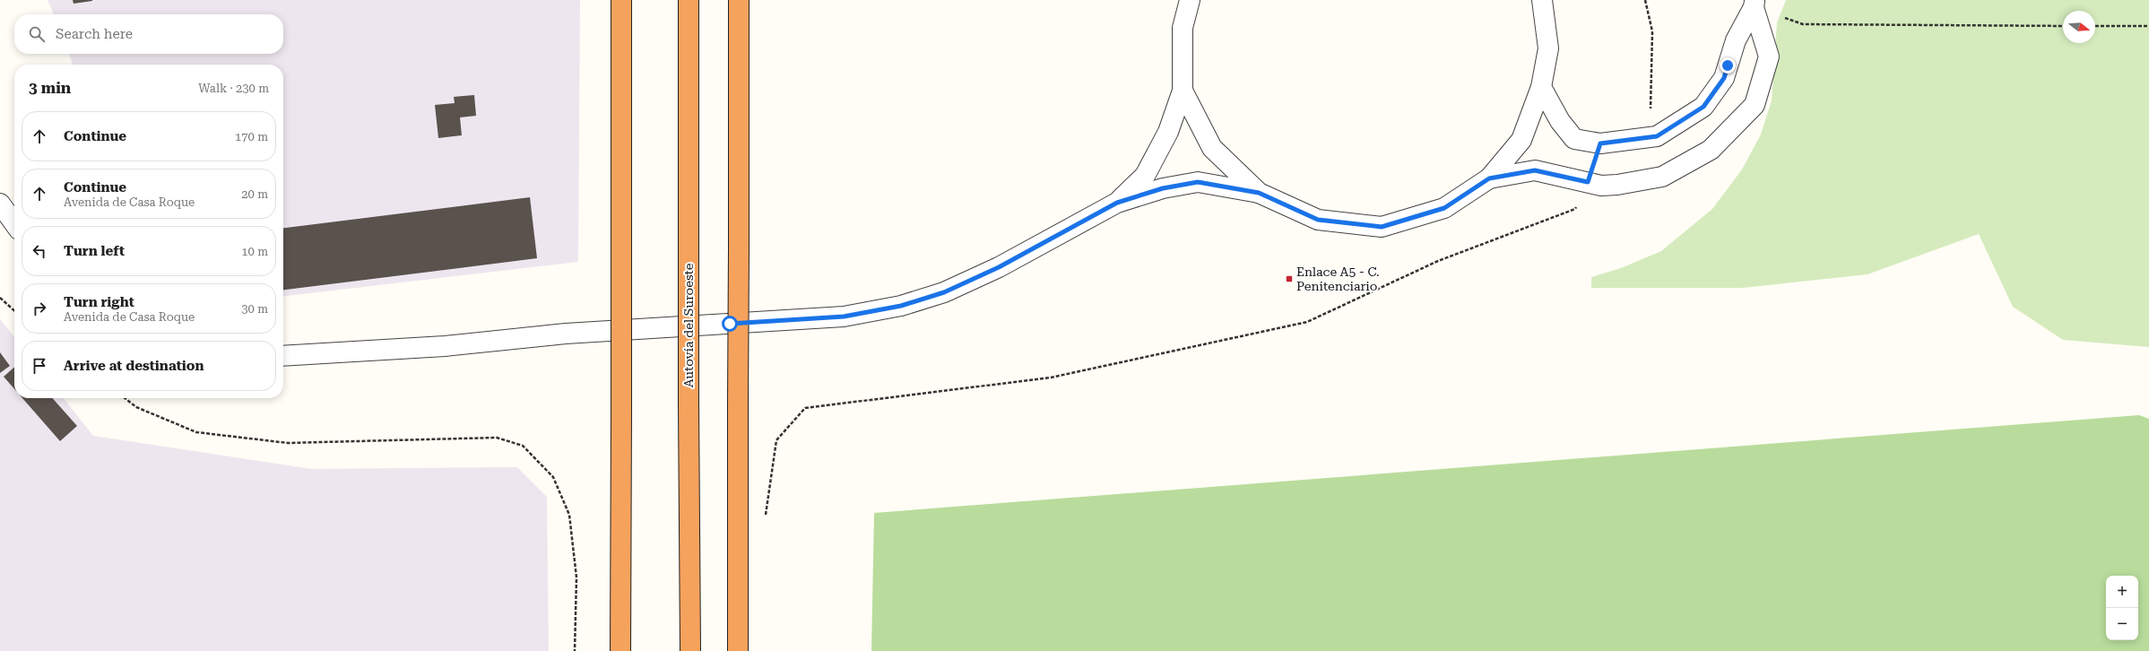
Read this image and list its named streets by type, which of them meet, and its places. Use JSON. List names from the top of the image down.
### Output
{
  "streets": {
    "highway": ["Autovía del Suroeste"]
  },
  "places": {
    "transit": ["Enlace A5 - C. Penitenciario"]
  },
  "north": "right",
  "page": {
    "search": "Search here",
    "heading": ["3 min", "Walk · 230 m"],
    "list": [
      ["Continue", "170 m"],
      ["Continue", "Avenida de Casa Roque", "20 m"],
      ["Turn left", "10 m"],
      ["Turn right", "Avenida de Casa Roque", "30 m"],
      "Arrive at destination"
    ],
    "map_buttons": ["+", "−"]
  }
}
